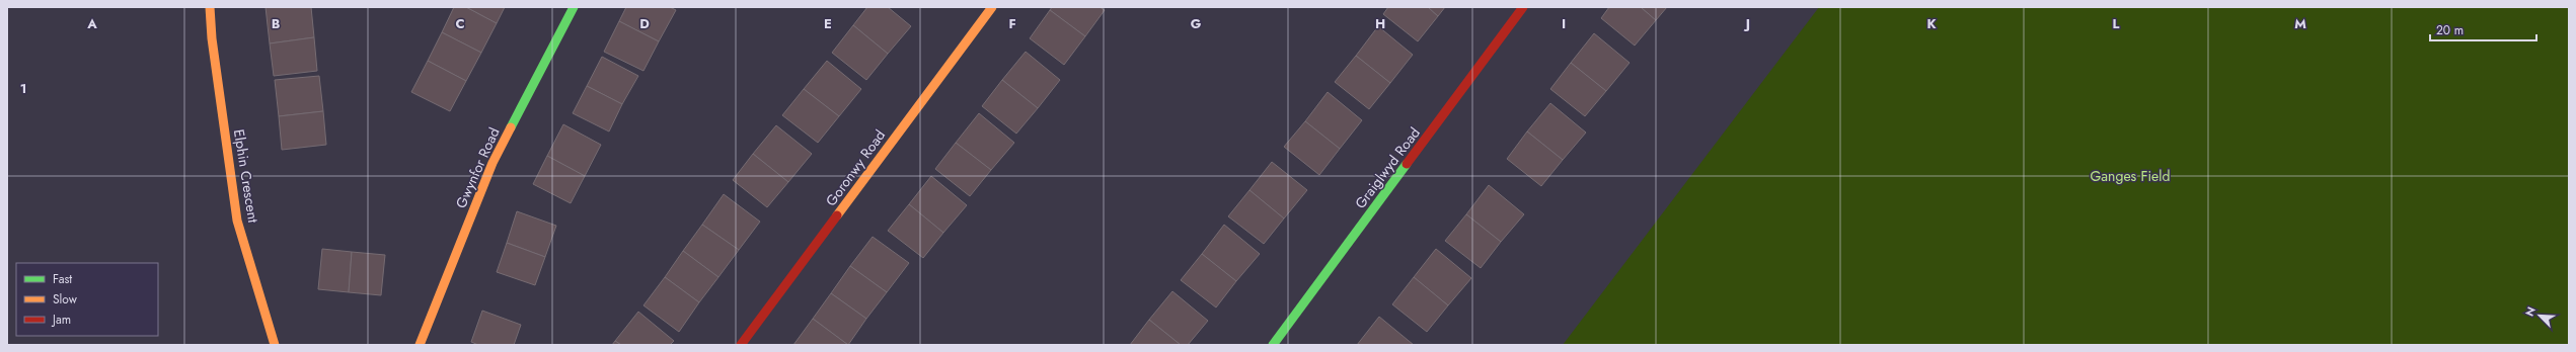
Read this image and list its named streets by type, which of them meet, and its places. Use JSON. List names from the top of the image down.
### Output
{
  "streets": {
    "street": [
      "Gwynfor Road",
      "Goronwy Road",
      "Graiglwyd Road",
      "Elphin Crescent"
    ]
  },
  "parks": ["Ganges Field"],
  "legend": ["Fast", "Slow", "Jam"],
  "scale_bar": "20 m",
  "north": "top left",
  "grid": {
    "columns": [
      "A",
      "B",
      "C",
      "D",
      "E",
      "F",
      "G",
      "H",
      "I",
      "J",
      "K",
      "L",
      "M"
    ],
    "rows": ["1"]
  }
}
